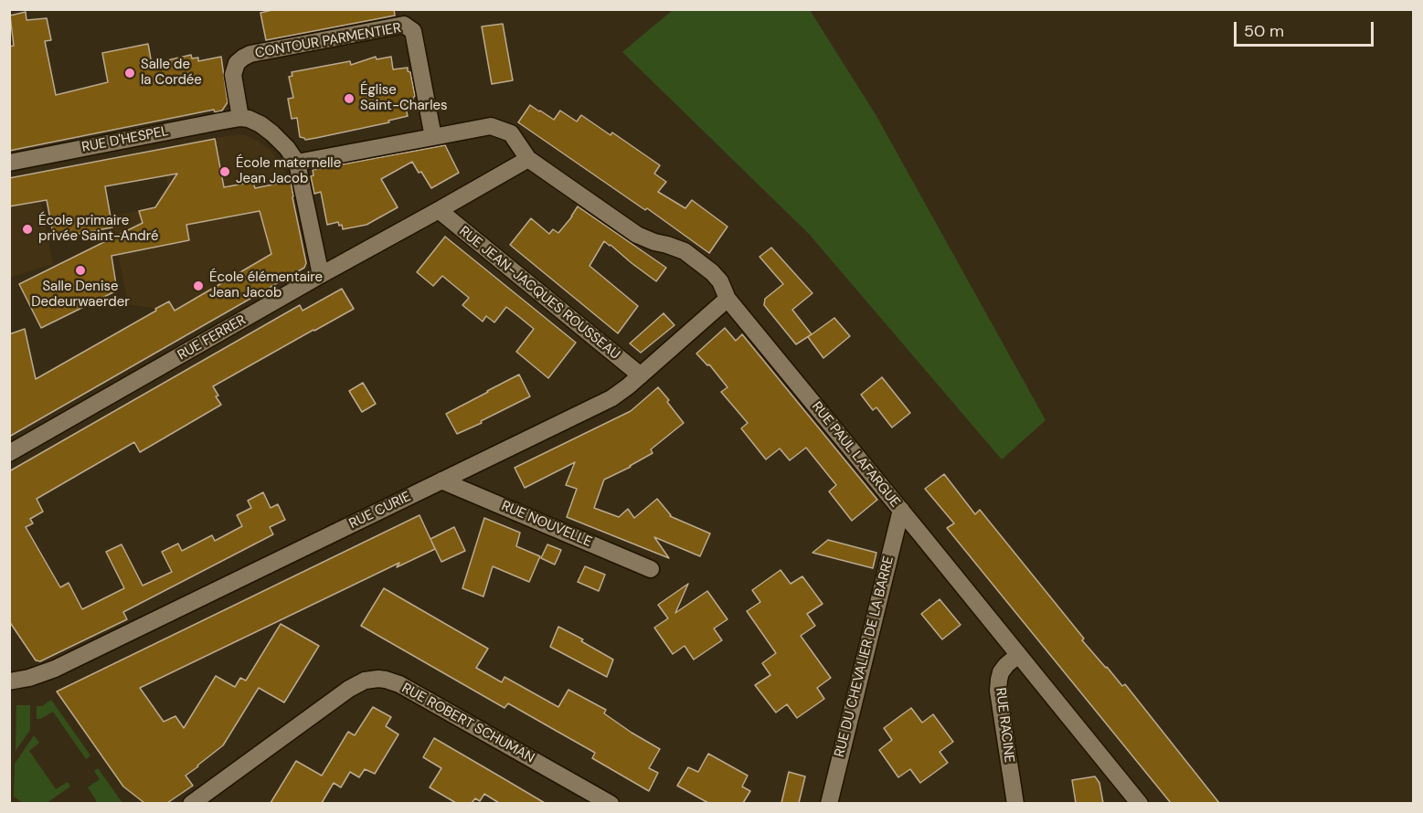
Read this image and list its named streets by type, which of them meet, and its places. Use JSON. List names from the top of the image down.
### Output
{
  "streets": {
    "street": [
      "CONTOUR PARMENTIER",
      "RUE D'HESPEL",
      "RUE JEAN-JACQUES ROUSSEAU",
      "RUE FERRER",
      "RUE PAUL LAFARGUE",
      "RUE CURIE",
      "RUE NOUVELLE",
      "RUE DU CHEVALIER DE LA BARRE",
      "RUE ROBERT SCHUMAN",
      "RUE RACINE"
    ]
  },
  "crossings": [
    ["CONTOUR PARMENTIER", "RUE D'HESPEL"],
    ["CONTOUR PARMENTIER", "RUE PAUL LAFARGUE"],
    ["RUE JEAN-JACQUES ROUSSEAU", "RUE FERRER"],
    ["RUE JEAN-JACQUES ROUSSEAU", "RUE CURIE"],
    ["RUE FERRER", "RUE PAUL LAFARGUE"],
    ["RUE PAUL LAFARGUE", "RUE CURIE"],
    ["RUE PAUL LAFARGUE", "RUE DU CHEVALIER DE LA BARRE"],
    ["RUE PAUL LAFARGUE", "RUE RACINE"],
    ["RUE CURIE", "RUE NOUVELLE"]
  ],
  "places": [
    "Salle de la Cordée",
    "Église Saint-Charles",
    "École maternelle Jean Jacob",
    "École primaire privée Saint-André",
    "Salle Denise Dedeurwaerder",
    "École élémentaire Jean Jacob"
  ],
  "scale_bar": "50 m"
}
